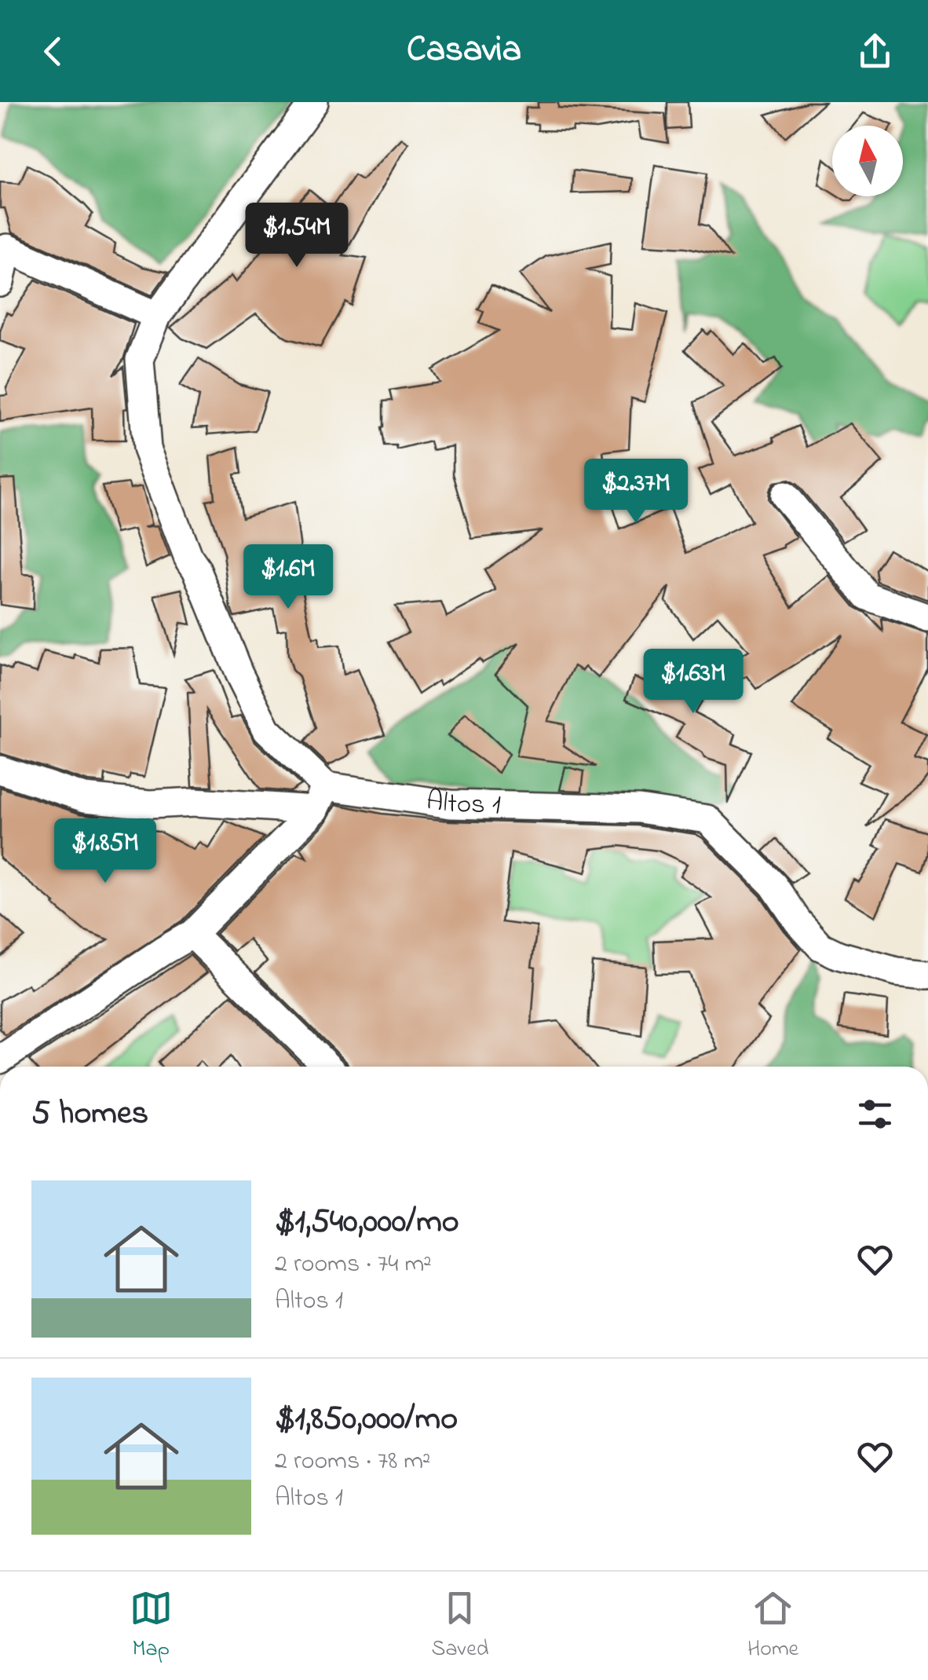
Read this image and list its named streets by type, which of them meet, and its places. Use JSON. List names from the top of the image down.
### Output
{
  "streets": {
    "street": ["Altos 1"]
  },
  "north": "top",
  "page": {
    "header": "Casavia",
    "price": [
      "$1.54M",
      "$2.37M",
      "$1.6M",
      "$1.63M",
      "$1.85M"
    ],
    "heading": "5 homes",
    "list": [
      {
        "name": "$1,540,000/mo",
        "note": "2 rooms · 74 m² · Altos 1"
      },
      {
        "name": "$1,850,000/mo",
        "note": "2 rooms · 78 m² · Altos 1"
      }
    ],
    "tabs": ["Map", "Saved", "Home"]
  }
}
